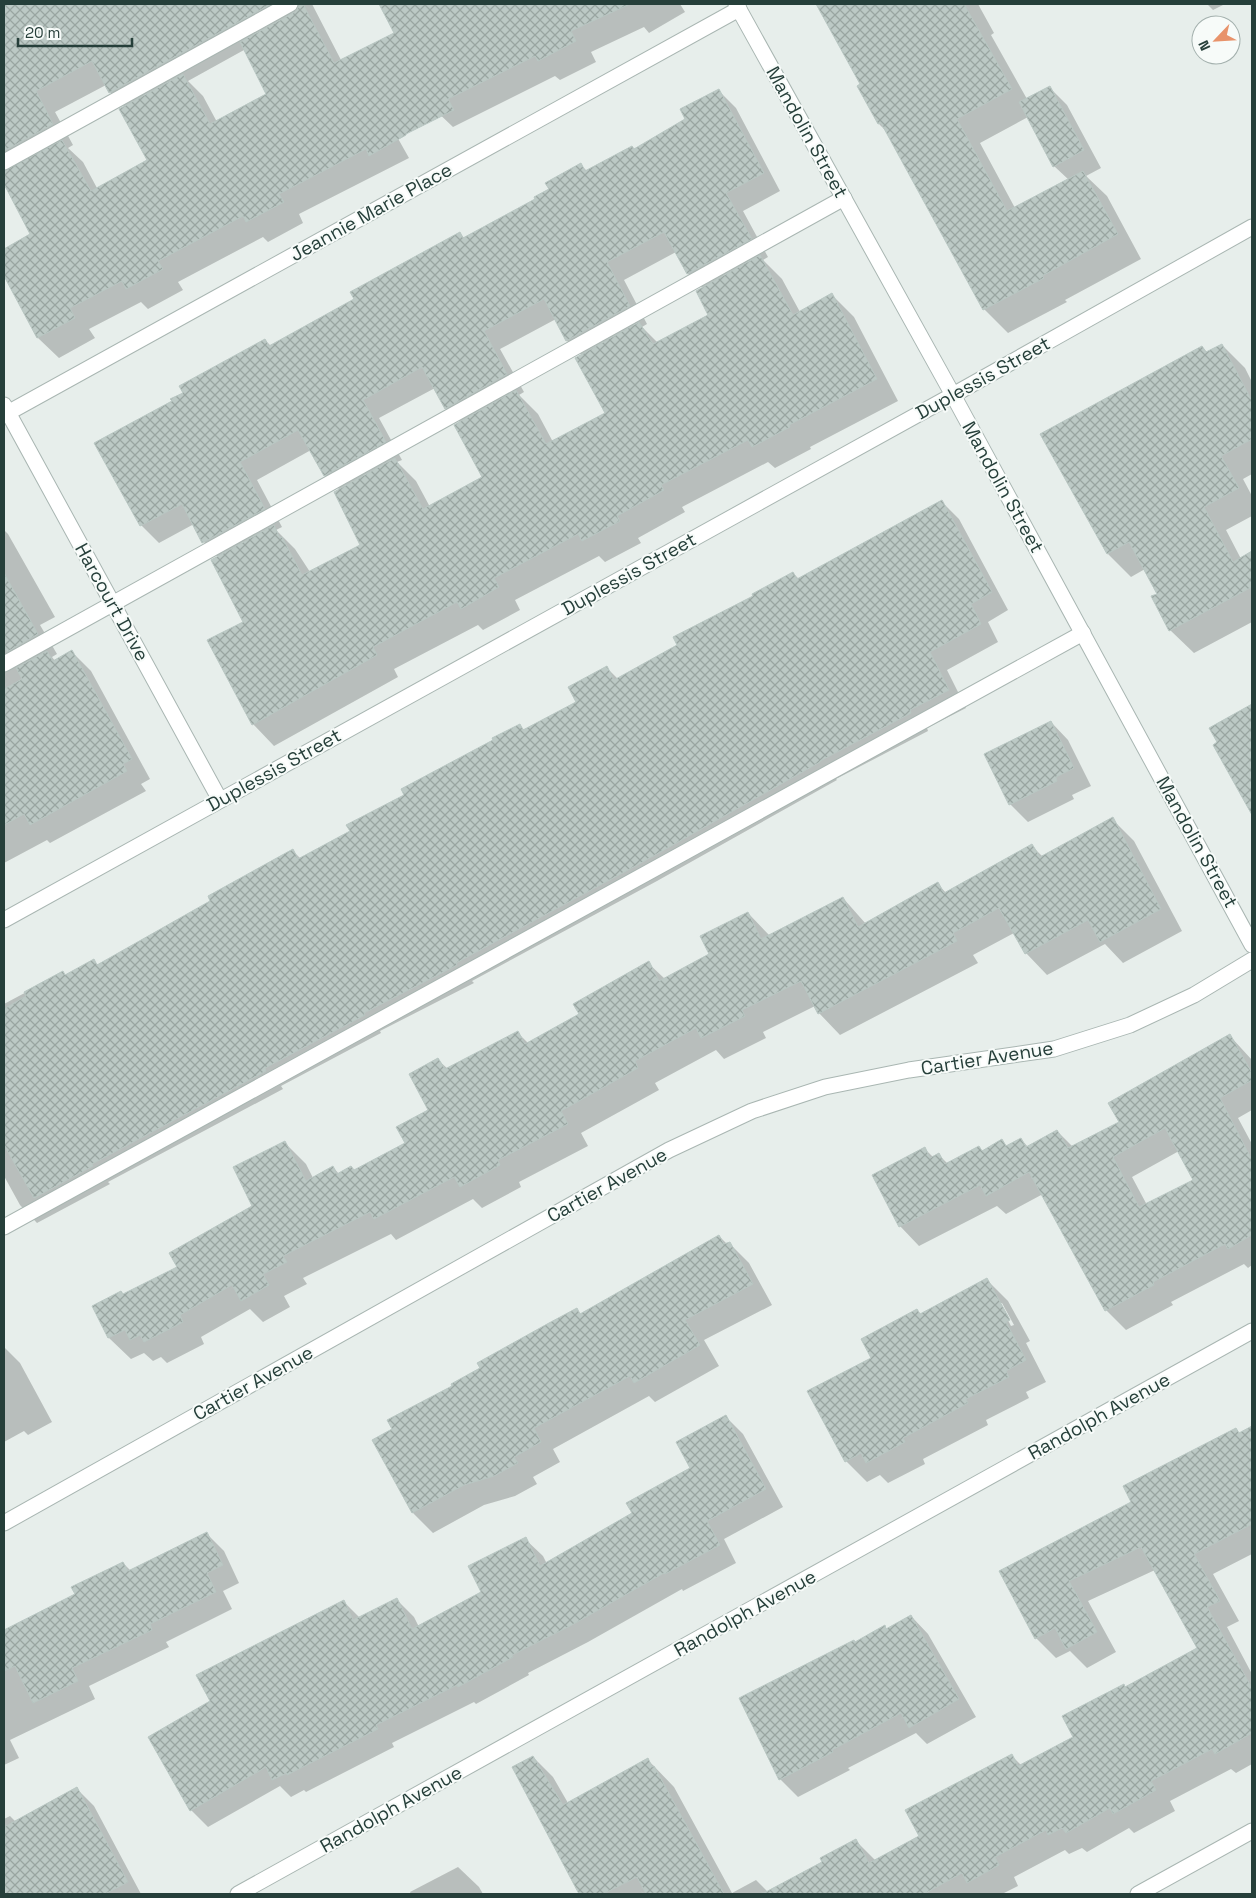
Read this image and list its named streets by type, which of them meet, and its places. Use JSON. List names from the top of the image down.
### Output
{
  "streets": {
    "street": [
      "Mandolin Street",
      "Jeannie Marie Place",
      "Duplessis Street",
      "Harcourt Drive",
      "Cartier Avenue",
      "Randolph Avenue"
    ]
  },
  "crossings": [
    ["Mandolin Street", "Jeannie Marie Place"],
    ["Mandolin Street", "Duplessis Street"],
    ["Jeannie Marie Place", "Harcourt Drive"],
    ["Duplessis Street", "Harcourt Drive"]
  ],
  "scale_bar": "20 m",
  "north": "bottom left"
}
